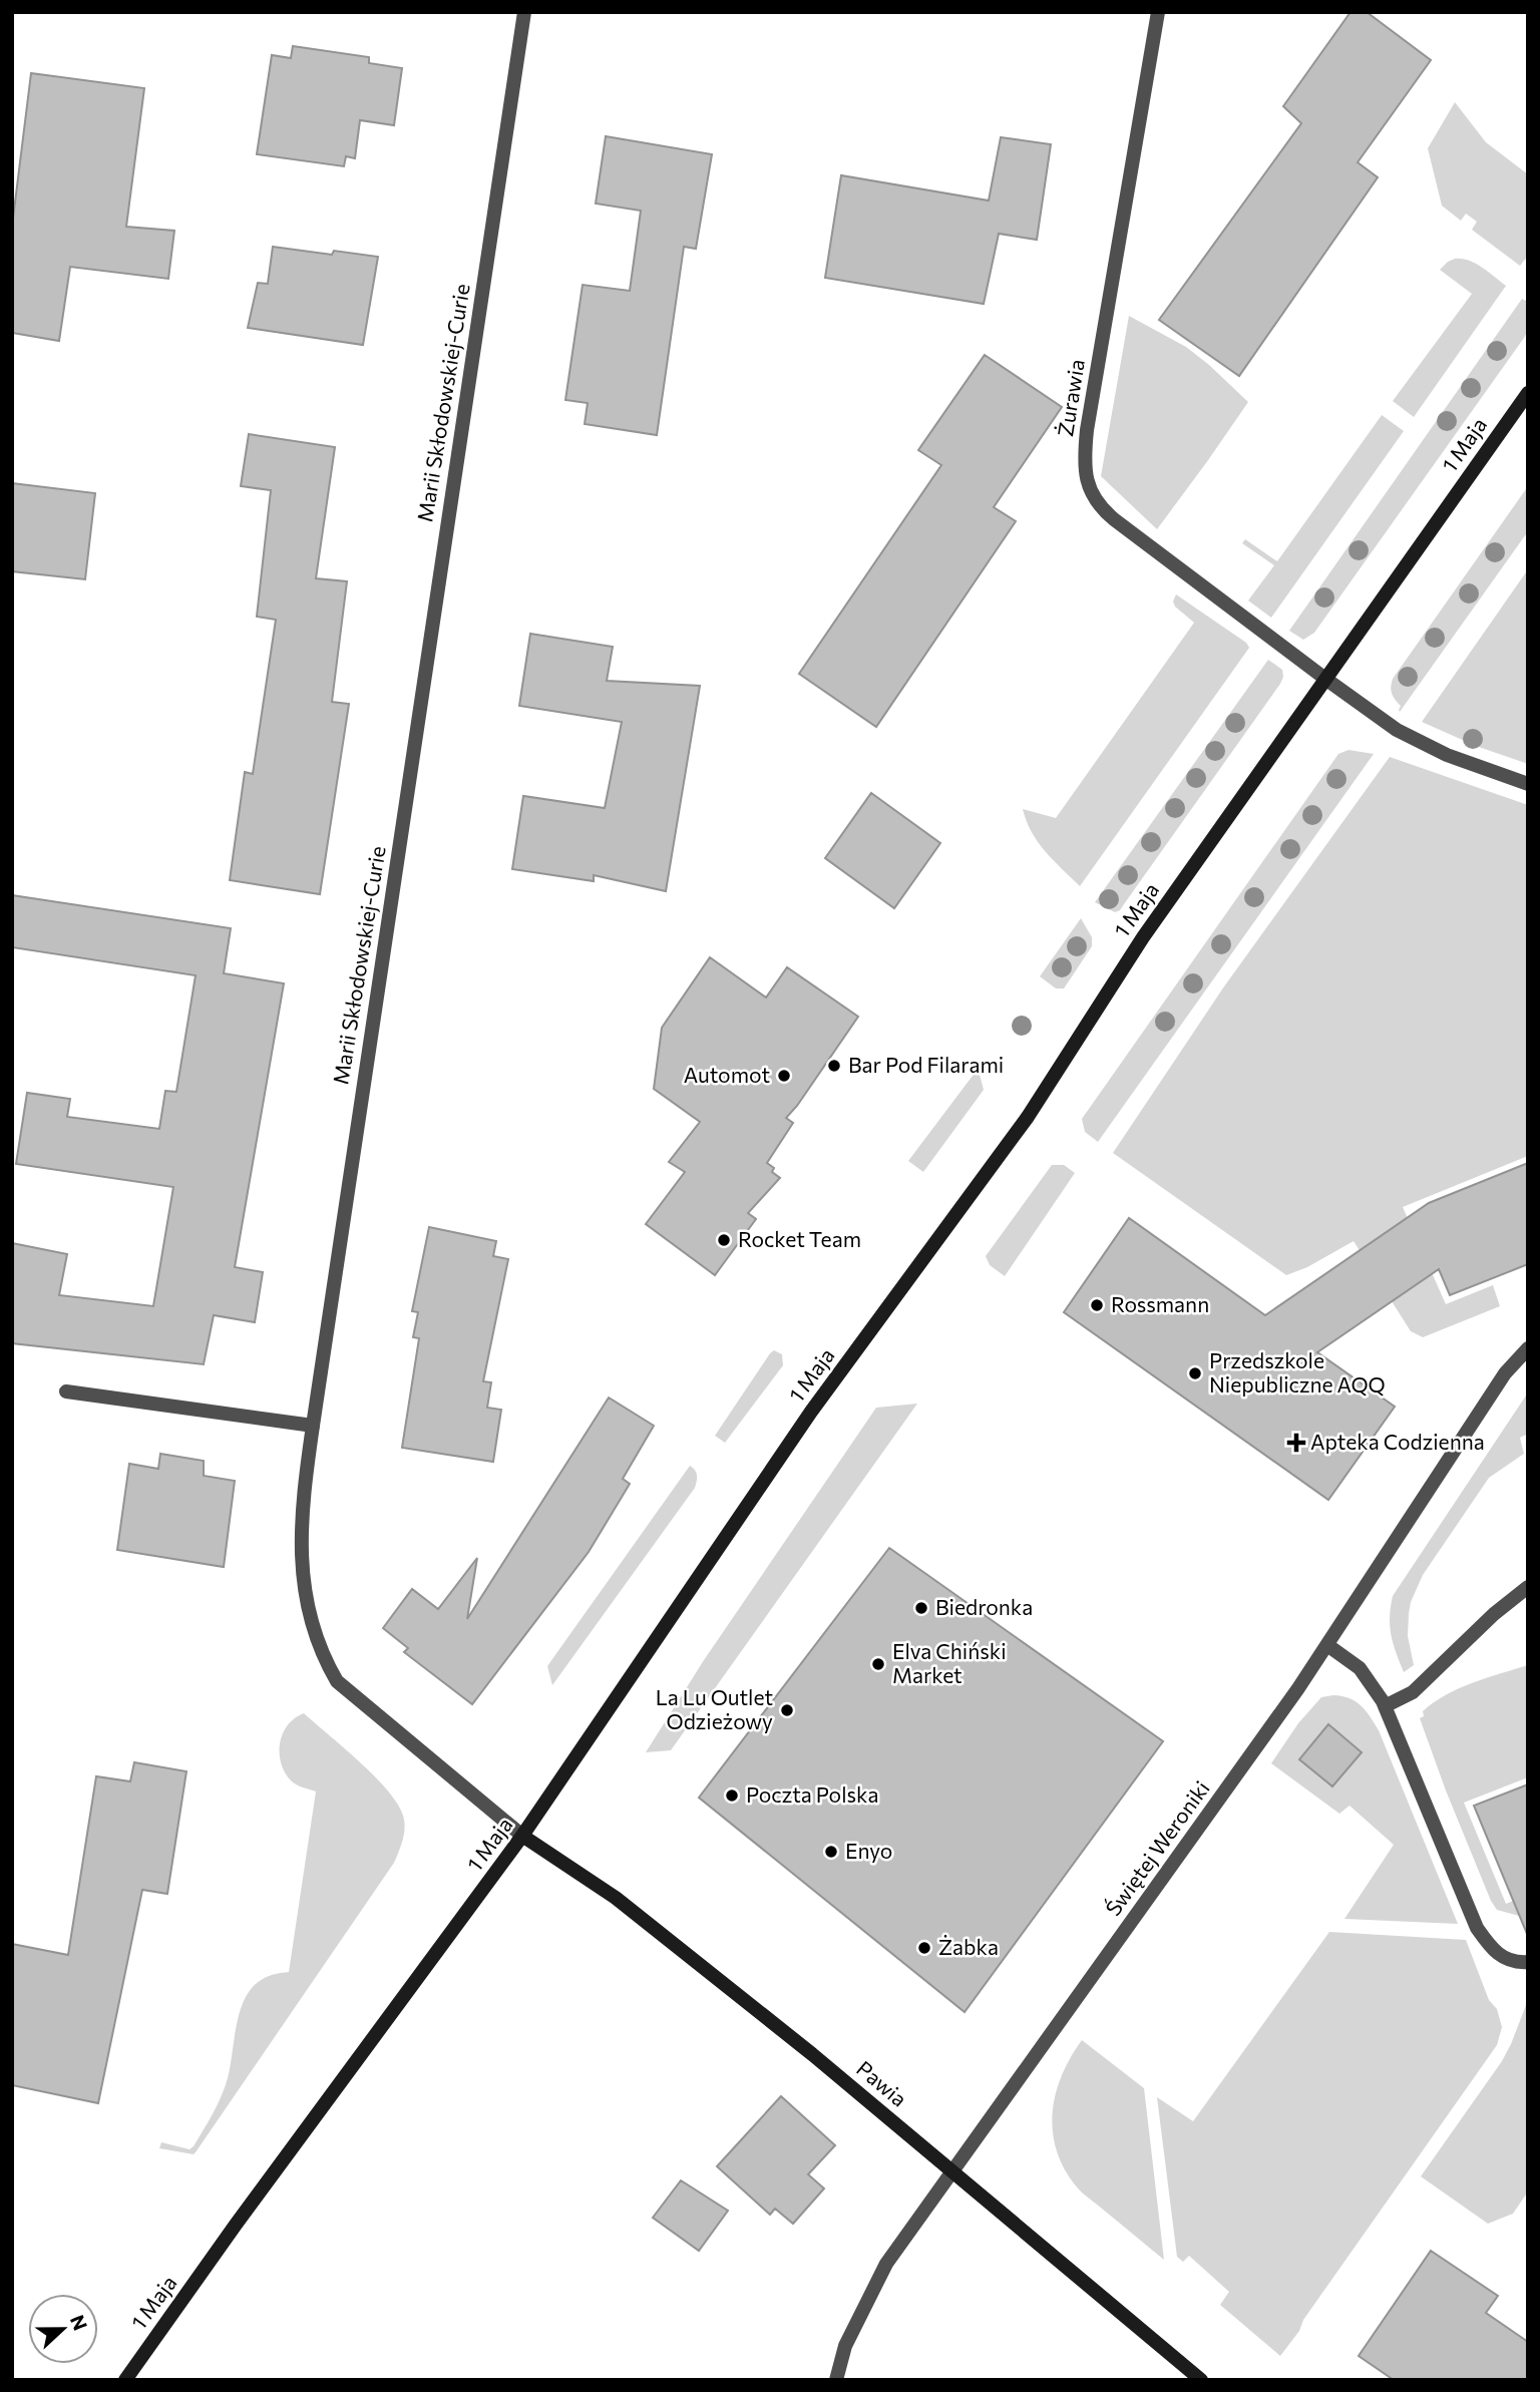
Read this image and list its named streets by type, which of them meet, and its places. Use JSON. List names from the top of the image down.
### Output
{
  "streets": {
    "street": [
      "Żurawia",
      "Marii Skłodowskiej-Curie",
      "1 Maja",
      "Świętej Weroniki",
      "Pawia"
    ]
  },
  "crossings": [
    ["Żurawia", "1 Maja"],
    ["Marii Skłodowskiej-Curie", "1 Maja"],
    ["Marii Skłodowskiej-Curie", "Pawia"],
    ["1 Maja", "Pawia"],
    ["Świętej Weroniki", "Pawia"]
  ],
  "places": {
    "other": [
      "Bar Pod Filarami",
      "Automot",
      "Rocket Team",
      "Rossmann",
      "Przedszkole Niepubliczne AQQ",
      "Biedronka",
      "Elva Chiński Market",
      "La Lu Outlet Odzieżowy",
      "Poczta Polska",
      "Enyo",
      "Żabka"
    ],
    "health": ["Apteka Codzienna"]
  },
  "north": "right"
}
